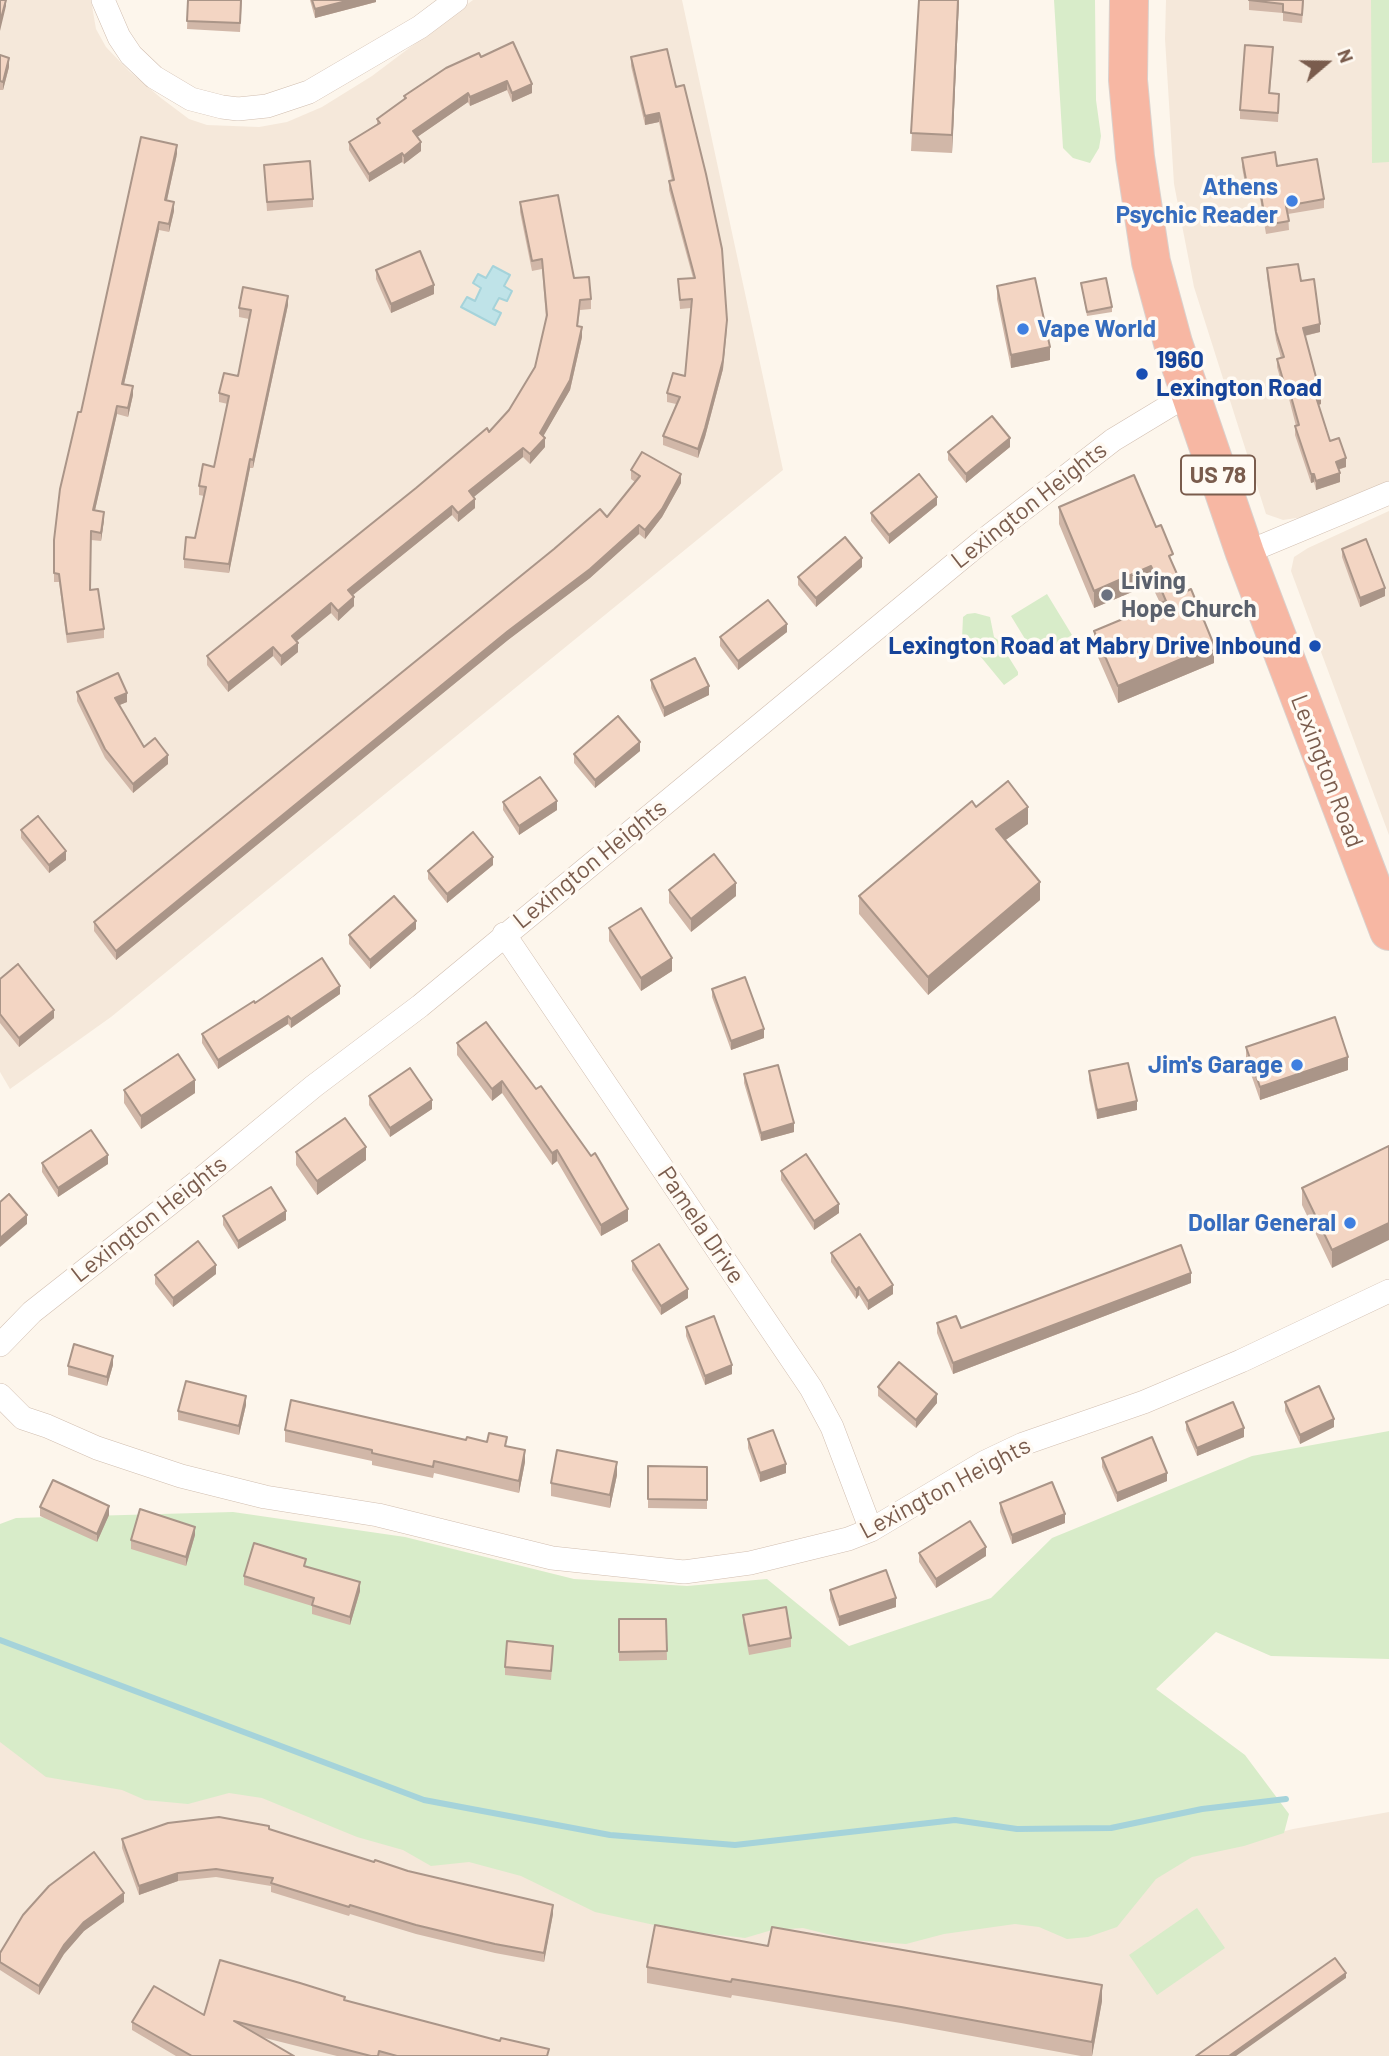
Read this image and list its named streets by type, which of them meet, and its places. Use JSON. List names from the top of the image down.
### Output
{
  "streets": {
    "highway": ["US 78", "Lexington Road"],
    "street": ["Lexington Heights", "Pamela Drive"]
  },
  "crossings": [
    ["Lexington Heights", "Lexington Road"],
    ["Lexington Heights", "Pamela Drive"]
  ],
  "places": [
    "Athens Psychic Reader",
    "Vape World",
    "1960 Lexington Road",
    "Living Hope Church",
    "Lexington Road at Mabry Drive Inbound",
    "Jim's Garage",
    "Dollar General"
  ],
  "north": "right"
}
